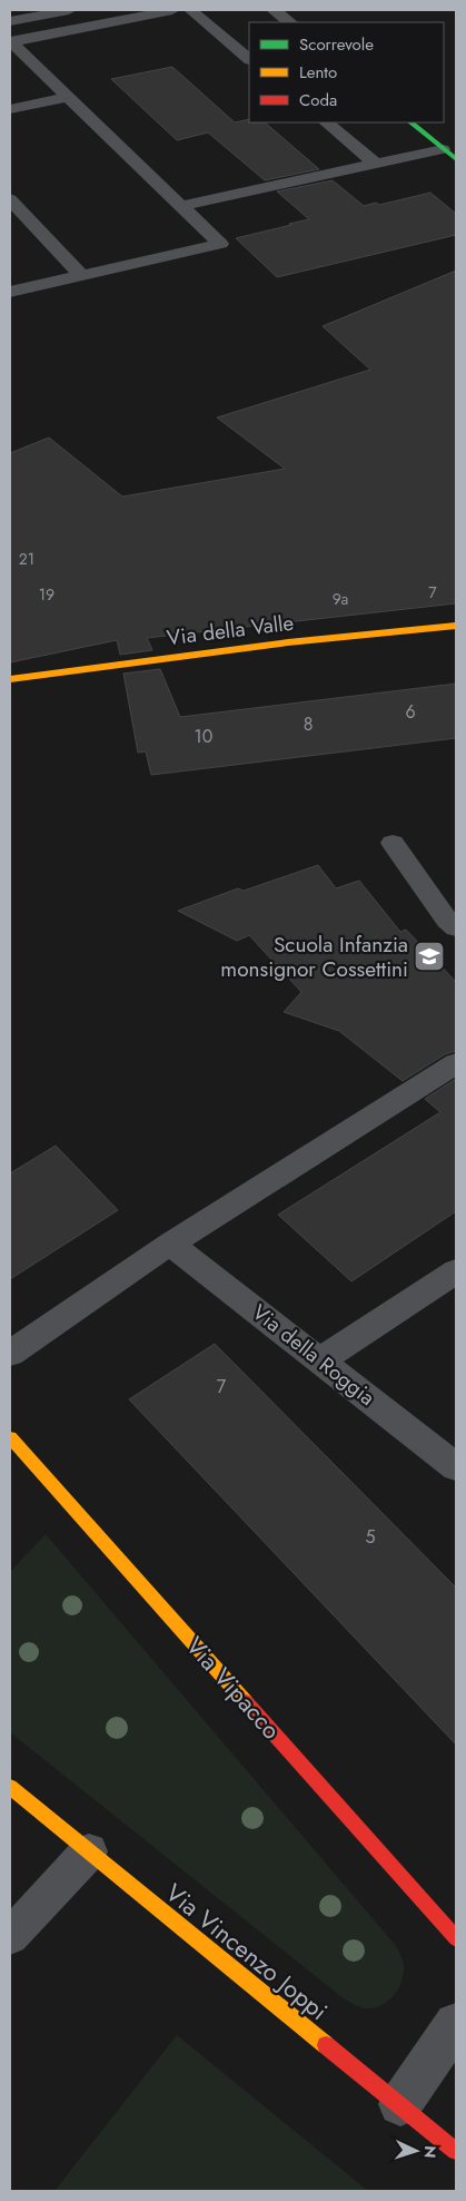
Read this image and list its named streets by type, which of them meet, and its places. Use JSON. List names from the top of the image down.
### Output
{
  "streets": {
    "street": ["Via della Valle", "Via Vipacco", "Via Vincenzo Joppi"],
    "lane": ["Via della Roggia"]
  },
  "places": {
    "school or university": ["Scuola Infanzia monsignor Cossettini"]
  },
  "house_numbers": [
    "21",
    "7",
    "19",
    "9a",
    "6",
    "8",
    "10",
    "7",
    "5"
  ],
  "legend": ["Scorrevole", "Lento", "Coda"],
  "north": "right"
}
